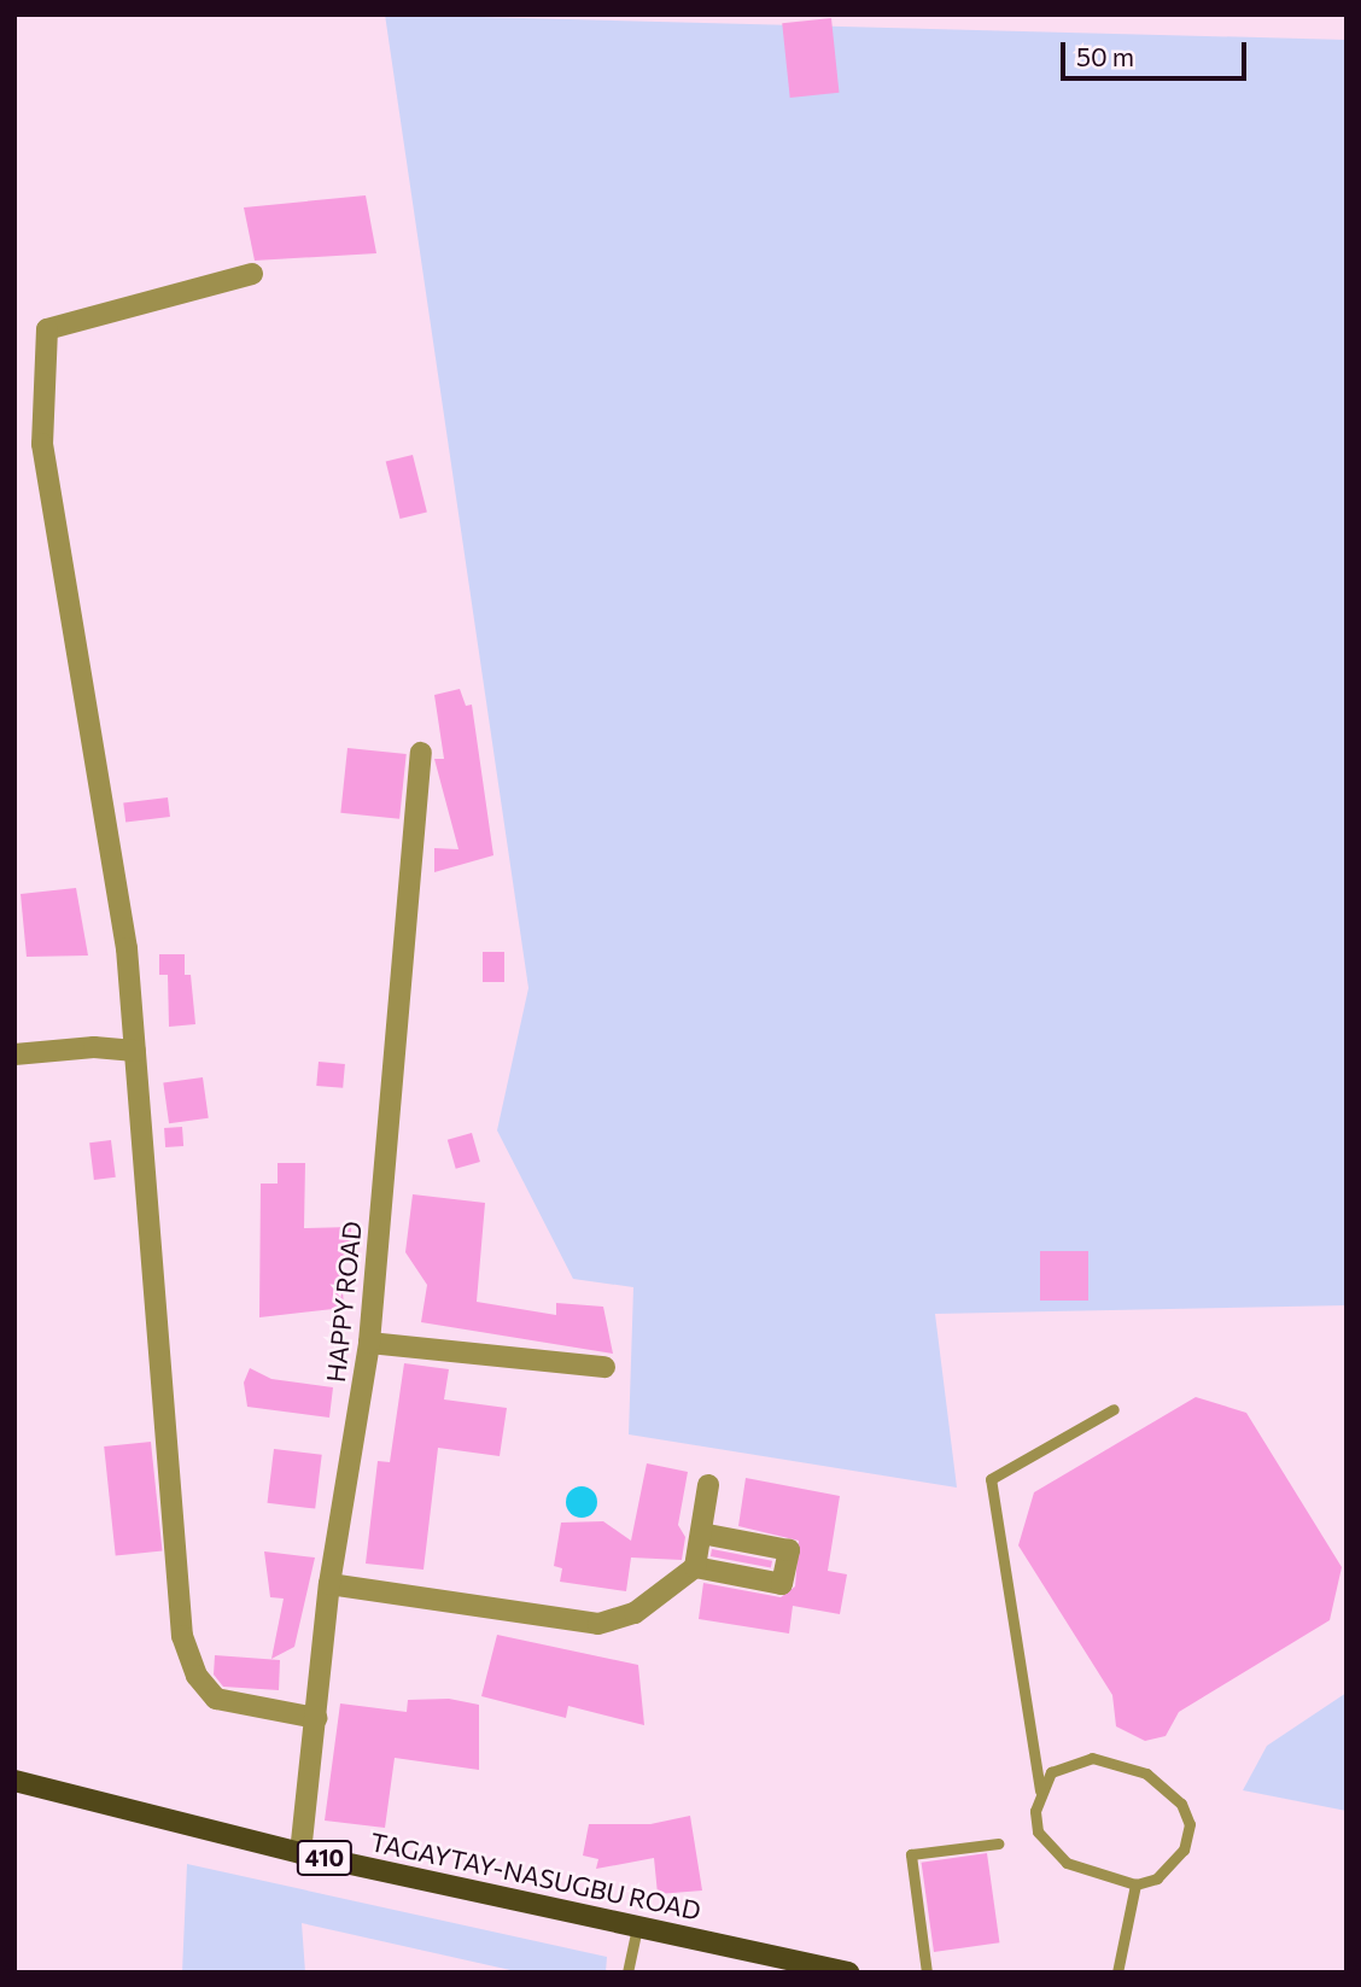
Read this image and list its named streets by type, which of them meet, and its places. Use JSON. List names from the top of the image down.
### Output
{
  "streets": {
    "main road": ["410", "TAGAYTAY-NASUGBU ROAD"],
    "street": ["HAPPY ROAD"]
  },
  "crossings": [
    ["HAPPY ROAD", "TAGAYTAY-NASUGBU ROAD"]
  ],
  "scale_bar": "50 m"
}
